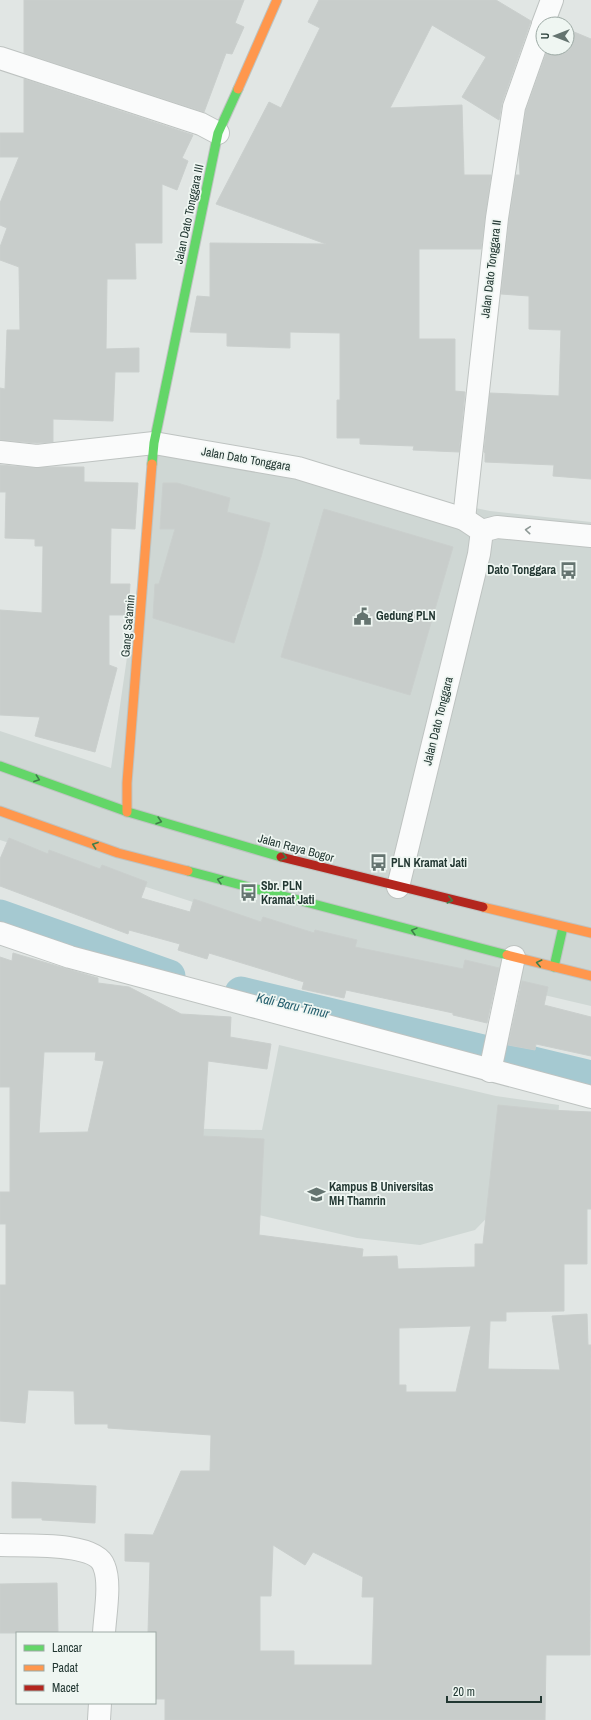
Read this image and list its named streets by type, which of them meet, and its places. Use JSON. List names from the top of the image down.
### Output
{
  "streets": {
    "main road": ["Jalan Dato Tonggara III", "Gang Sa'amin", "Jalan Raya Bogor"],
    "street": ["Jalan Dato Tonggara II", "Jalan Dato Tonggara"]
  },
  "crossings": [
    ["Jalan Dato Tonggara III", "Jalan Dato Tonggara"],
    ["Jalan Dato Tonggara III", "Gang Sa'amin"],
    ["Jalan Dato Tonggara II", "Jalan Dato Tonggara"],
    ["Jalan Dato Tonggara", "Gang Sa'amin"],
    ["Jalan Dato Tonggara", "Jalan Raya Bogor"],
    ["Gang Sa'amin", "Jalan Raya Bogor"]
  ],
  "water": ["Kali Baru Timur"],
  "places": {
    "bus stop": ["Dato Tonggara", "PLN Kramat Jati", "Sbr. PLN Kramat Jati"],
    "public building": ["Gedung PLN"],
    "school or university": ["Kampus B Universitas MH Thamrin"]
  },
  "legend": ["Lancar", "Padat", "Macet"],
  "scale_bar": "20 m",
  "north": "left"
}
